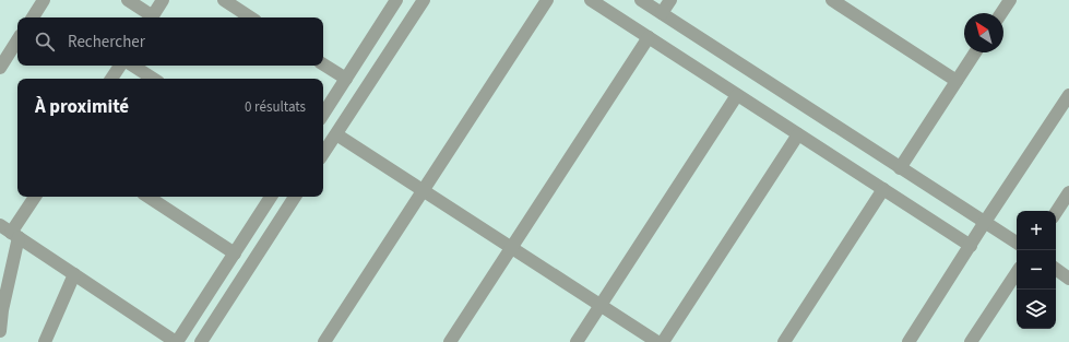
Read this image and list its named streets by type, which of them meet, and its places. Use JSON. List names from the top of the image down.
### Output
{
  "north": "top left",
  "page": {
    "search": "Rechercher",
    "heading": ["À proximité", "0 résultats"],
    "map_buttons": ["+", "−"]
  }
}
